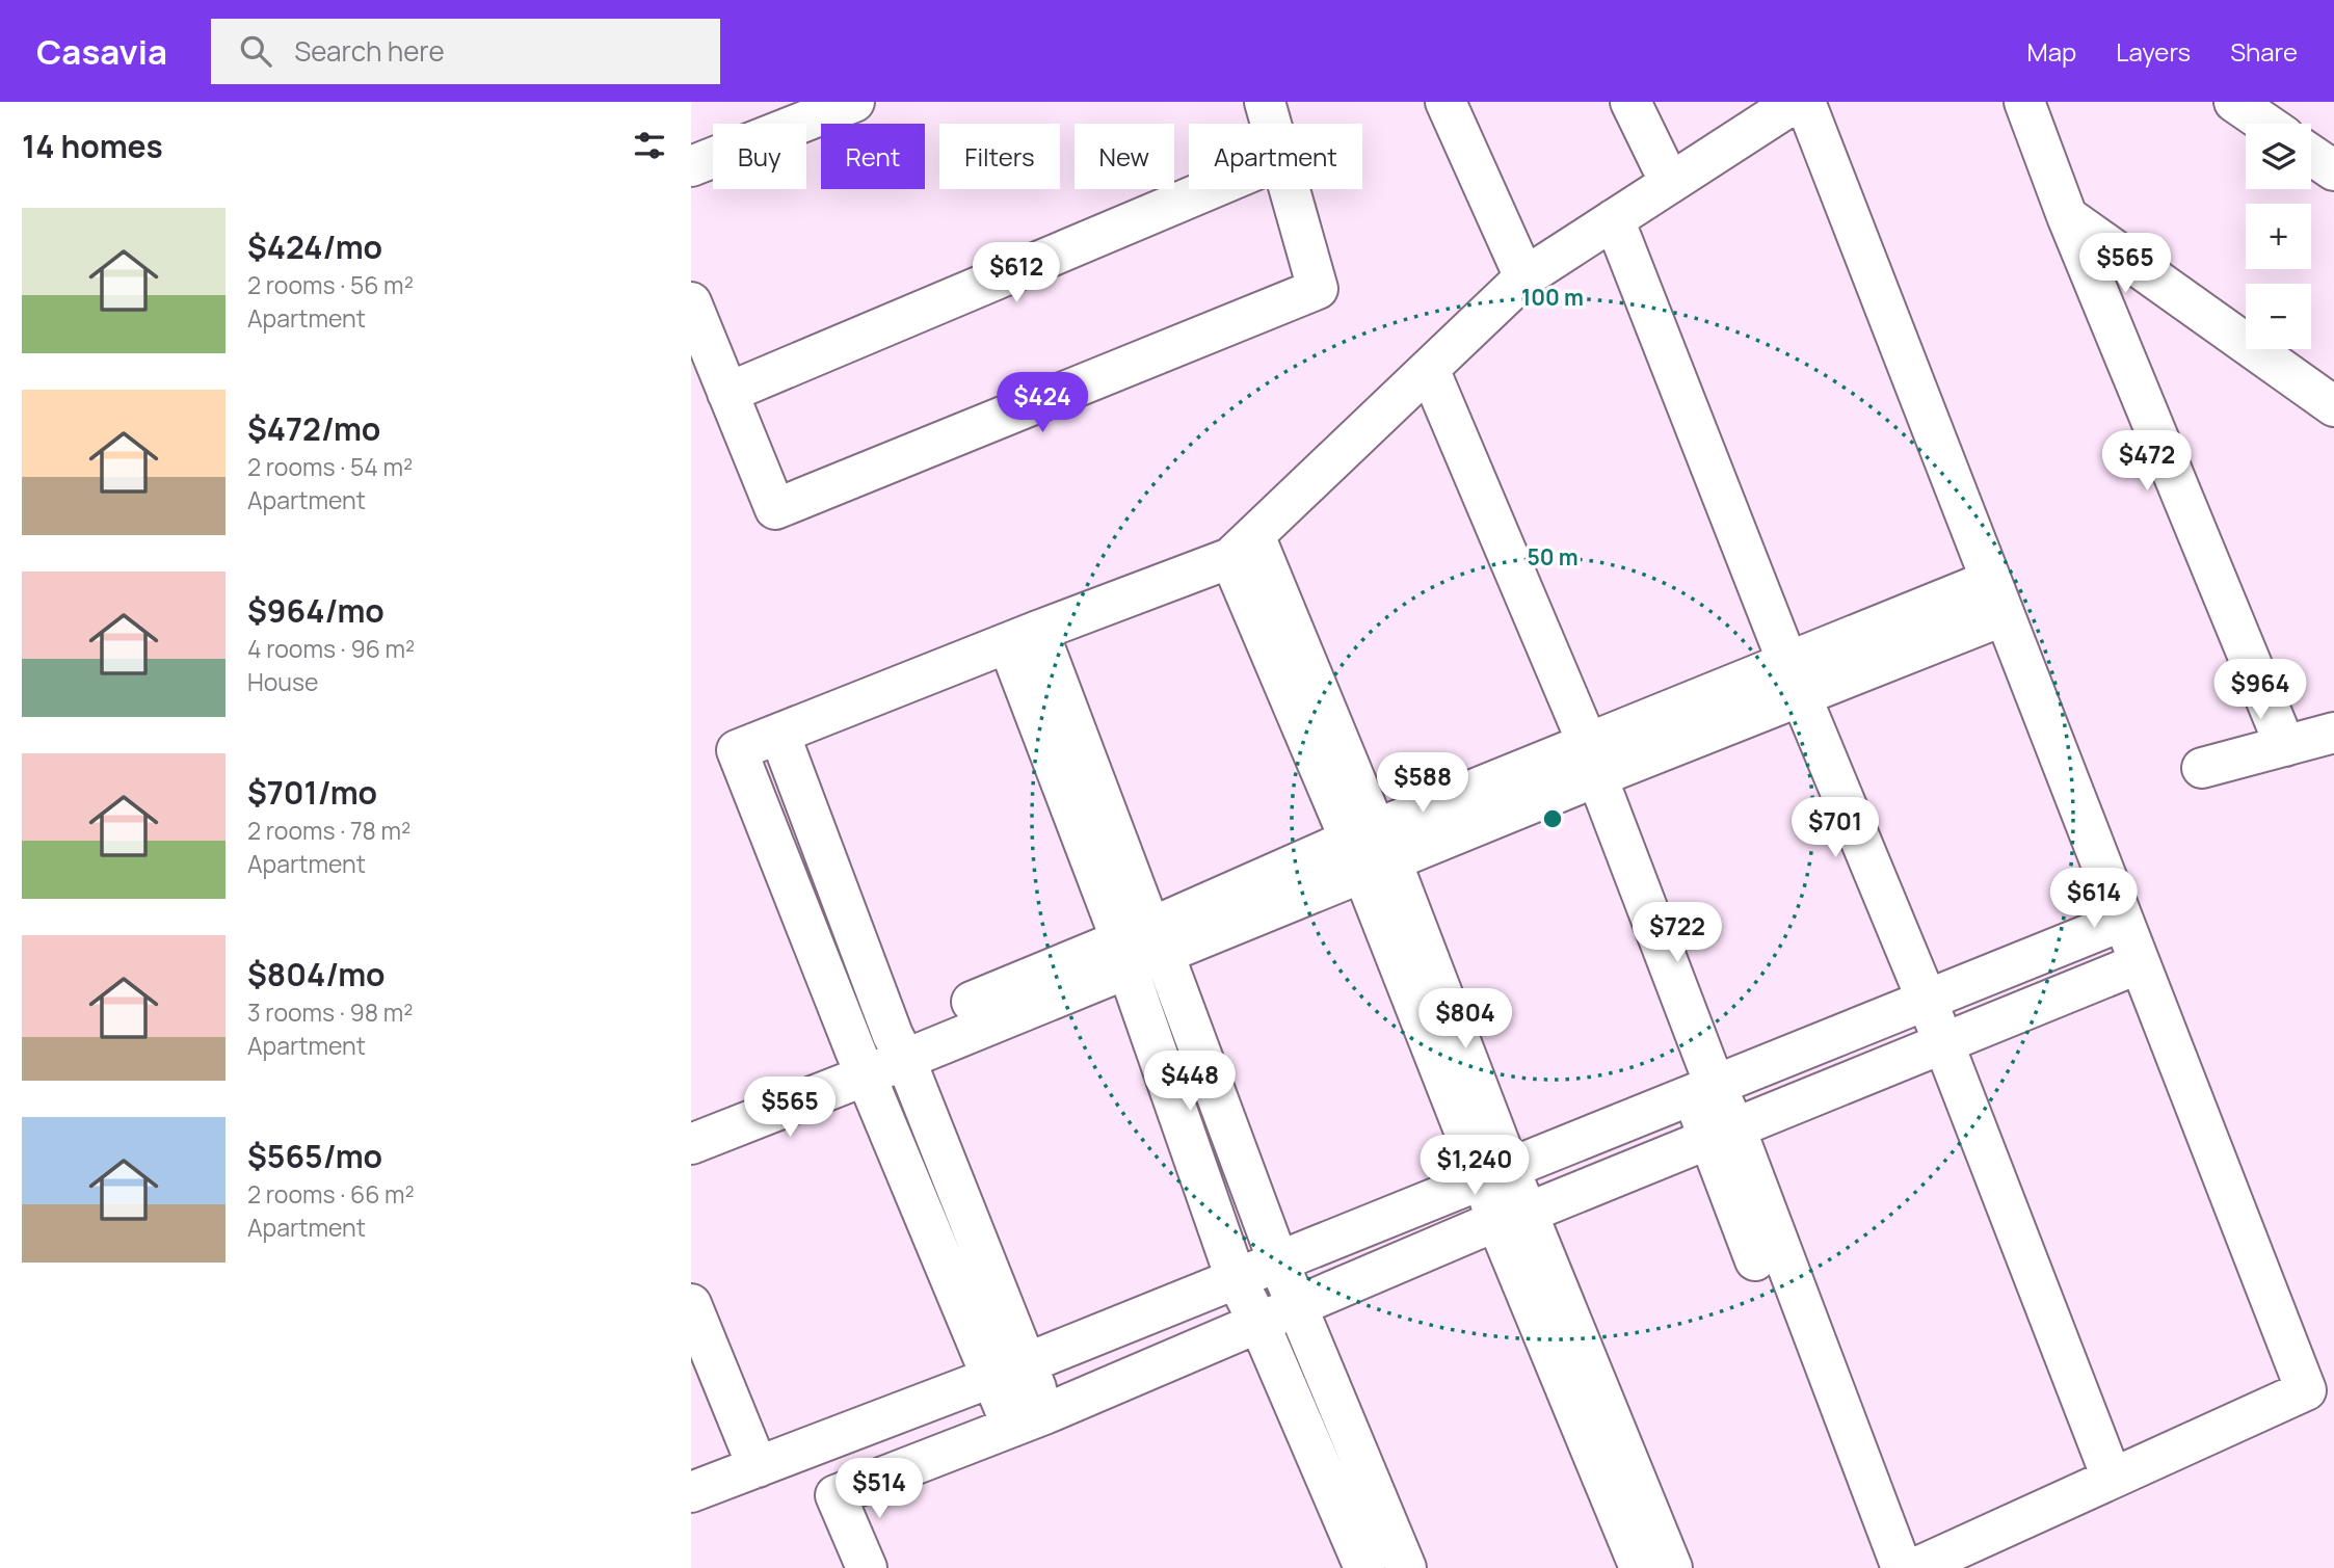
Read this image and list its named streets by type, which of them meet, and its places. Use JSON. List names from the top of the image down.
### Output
{
  "page": {
    "header": "Casavia",
    "search": "Search here",
    "nav": ["Map", "Layers", "Share"],
    "heading": "14 homes",
    "map_buttons": ["+", "−"],
    "chip": [
      "Buy",
      "Rent",
      "Filters",
      "New",
      "Apartment"
    ],
    "list": [
      {
        "name": "$424/mo",
        "note": "2 rooms · 56 m² · Apartment"
      },
      {
        "name": "$472/mo",
        "note": "2 rooms · 54 m² · Apartment"
      },
      {
        "name": "$964/mo",
        "note": "4 rooms · 96 m² · House"
      },
      {
        "name": "$701/mo",
        "note": "2 rooms · 78 m² · Apartment"
      },
      {
        "name": "$804/mo",
        "note": "3 rooms · 98 m² · Apartment"
      },
      {
        "name": "$565/mo",
        "note": "2 rooms · 66 m² · Apartment"
      }
    ],
    "price": [
      "$565",
      "$612",
      "$424",
      "$472",
      "$964",
      "$588",
      "$701",
      "$614",
      "$722",
      "$804",
      "$448",
      "$565",
      "$1,240",
      "$514"
    ]
  },
  "rings": ["100 m", "50 m"]
}
